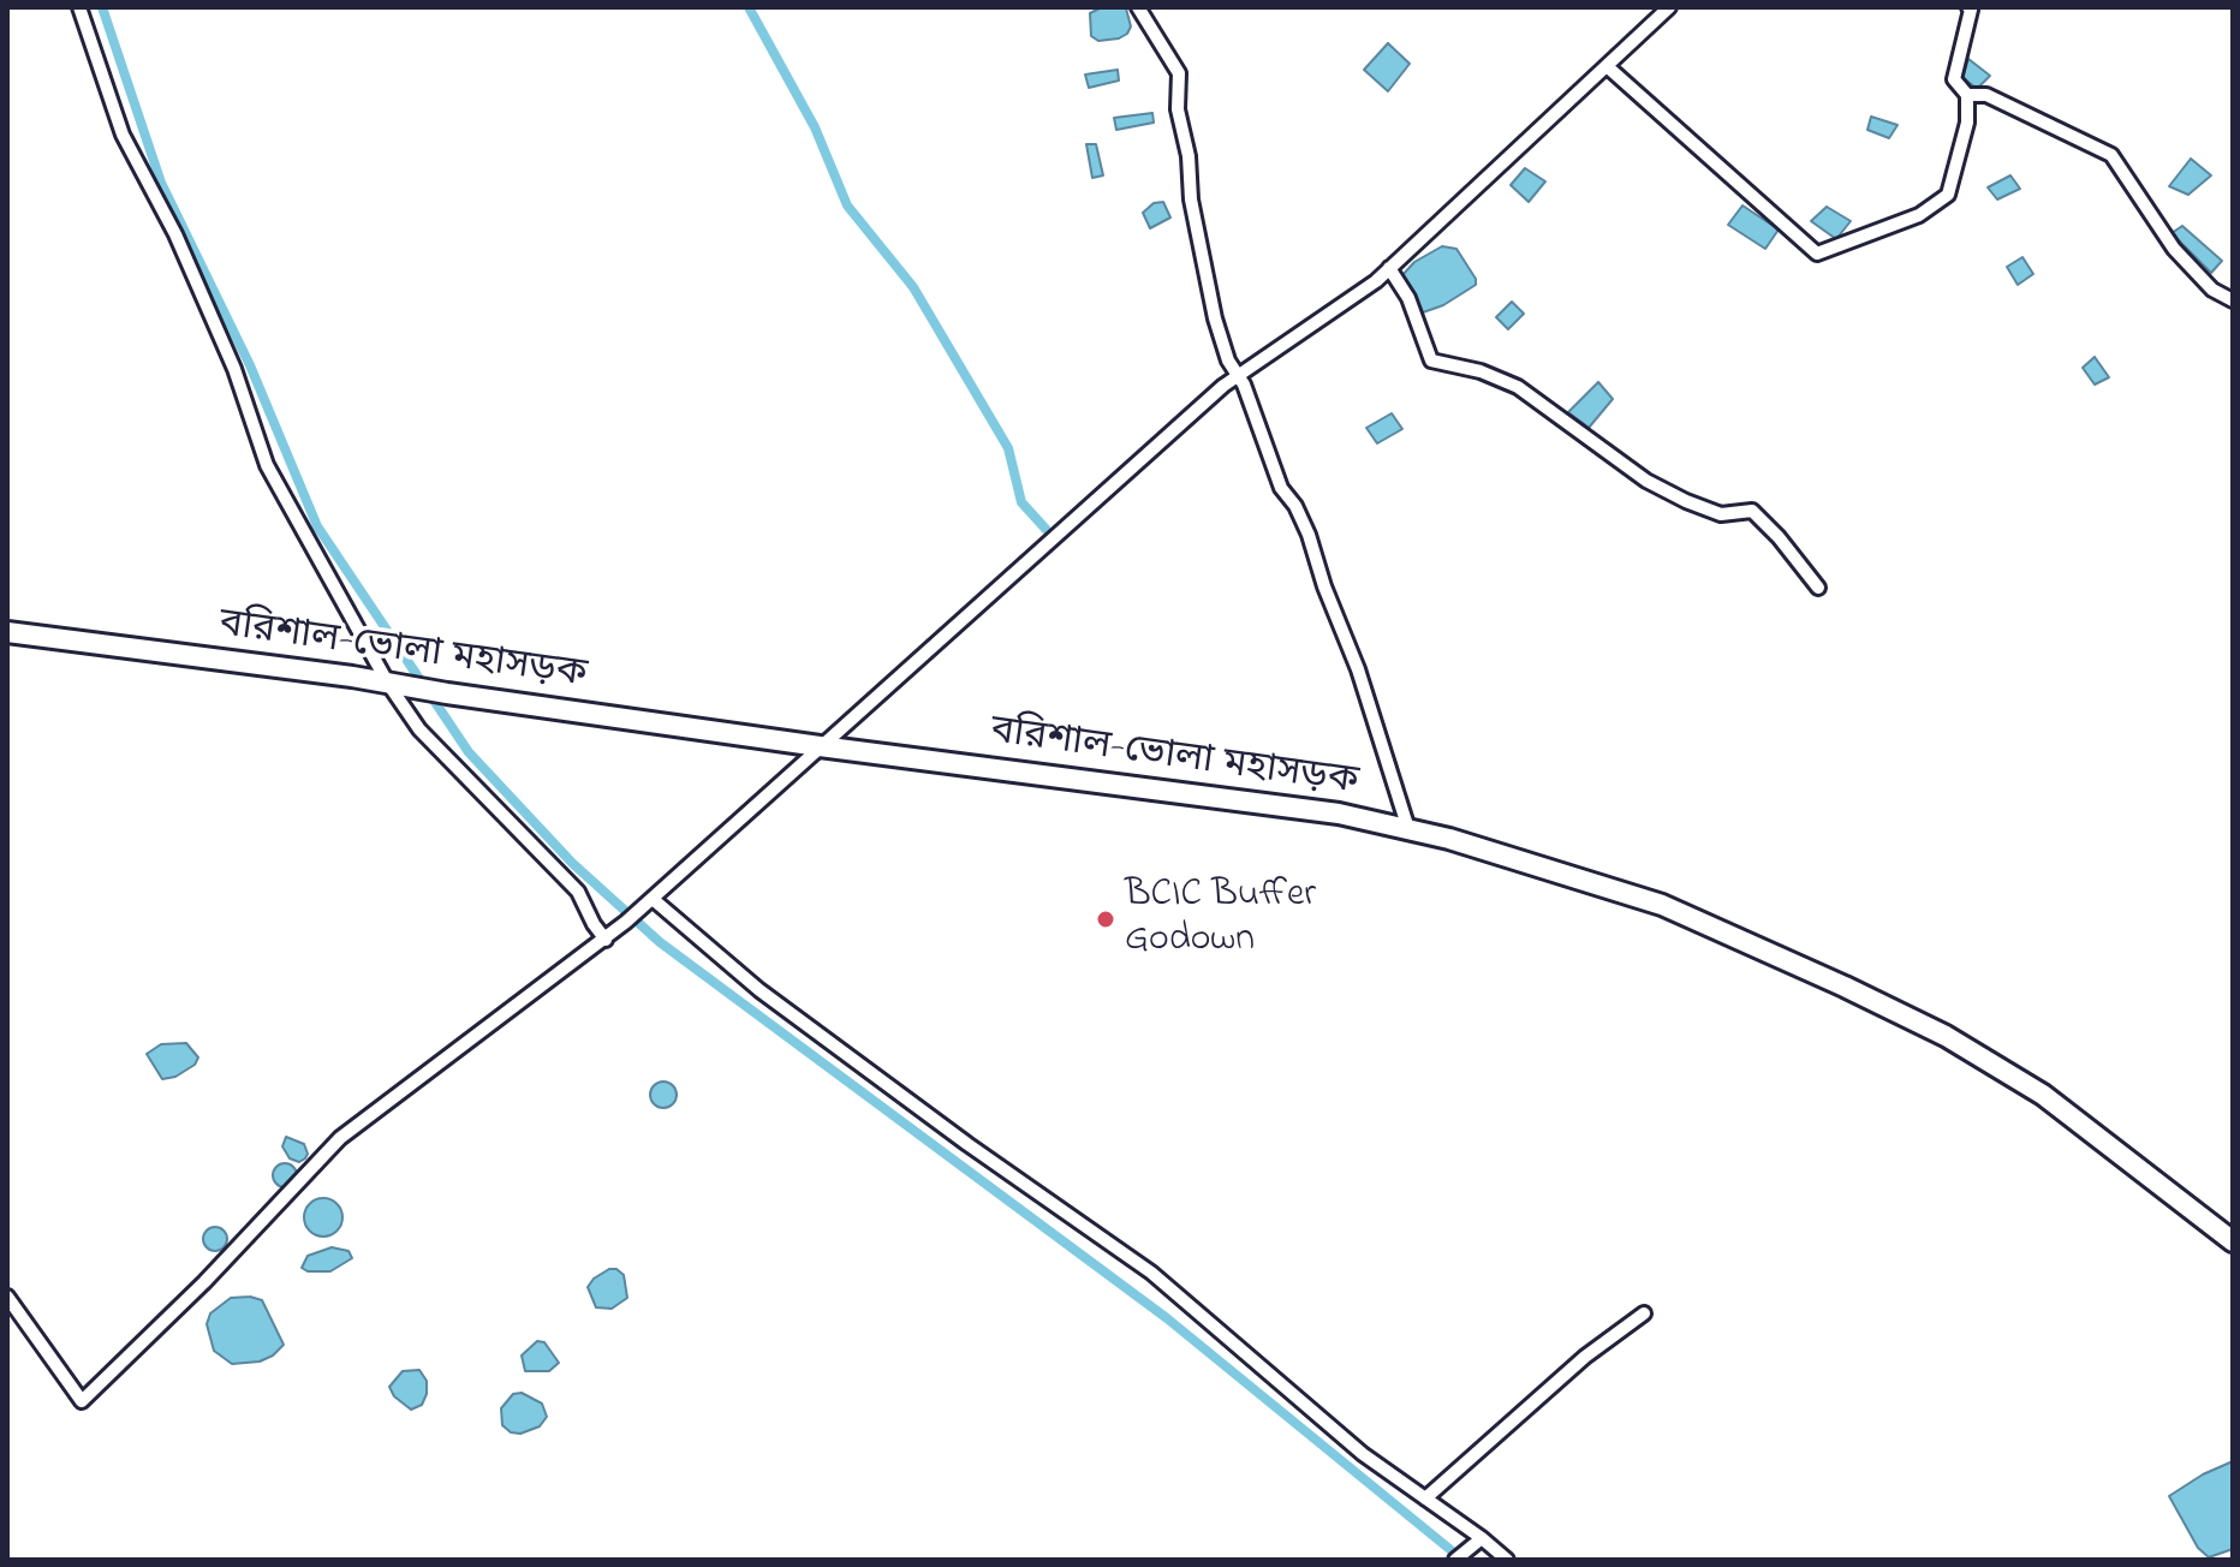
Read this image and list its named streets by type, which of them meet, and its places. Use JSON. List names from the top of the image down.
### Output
{
  "streets": {
    "highway": ["বরিশাল-ভোলা মহাসড়ক"]
  },
  "places": ["BCIC Buffer Godown"]
}
